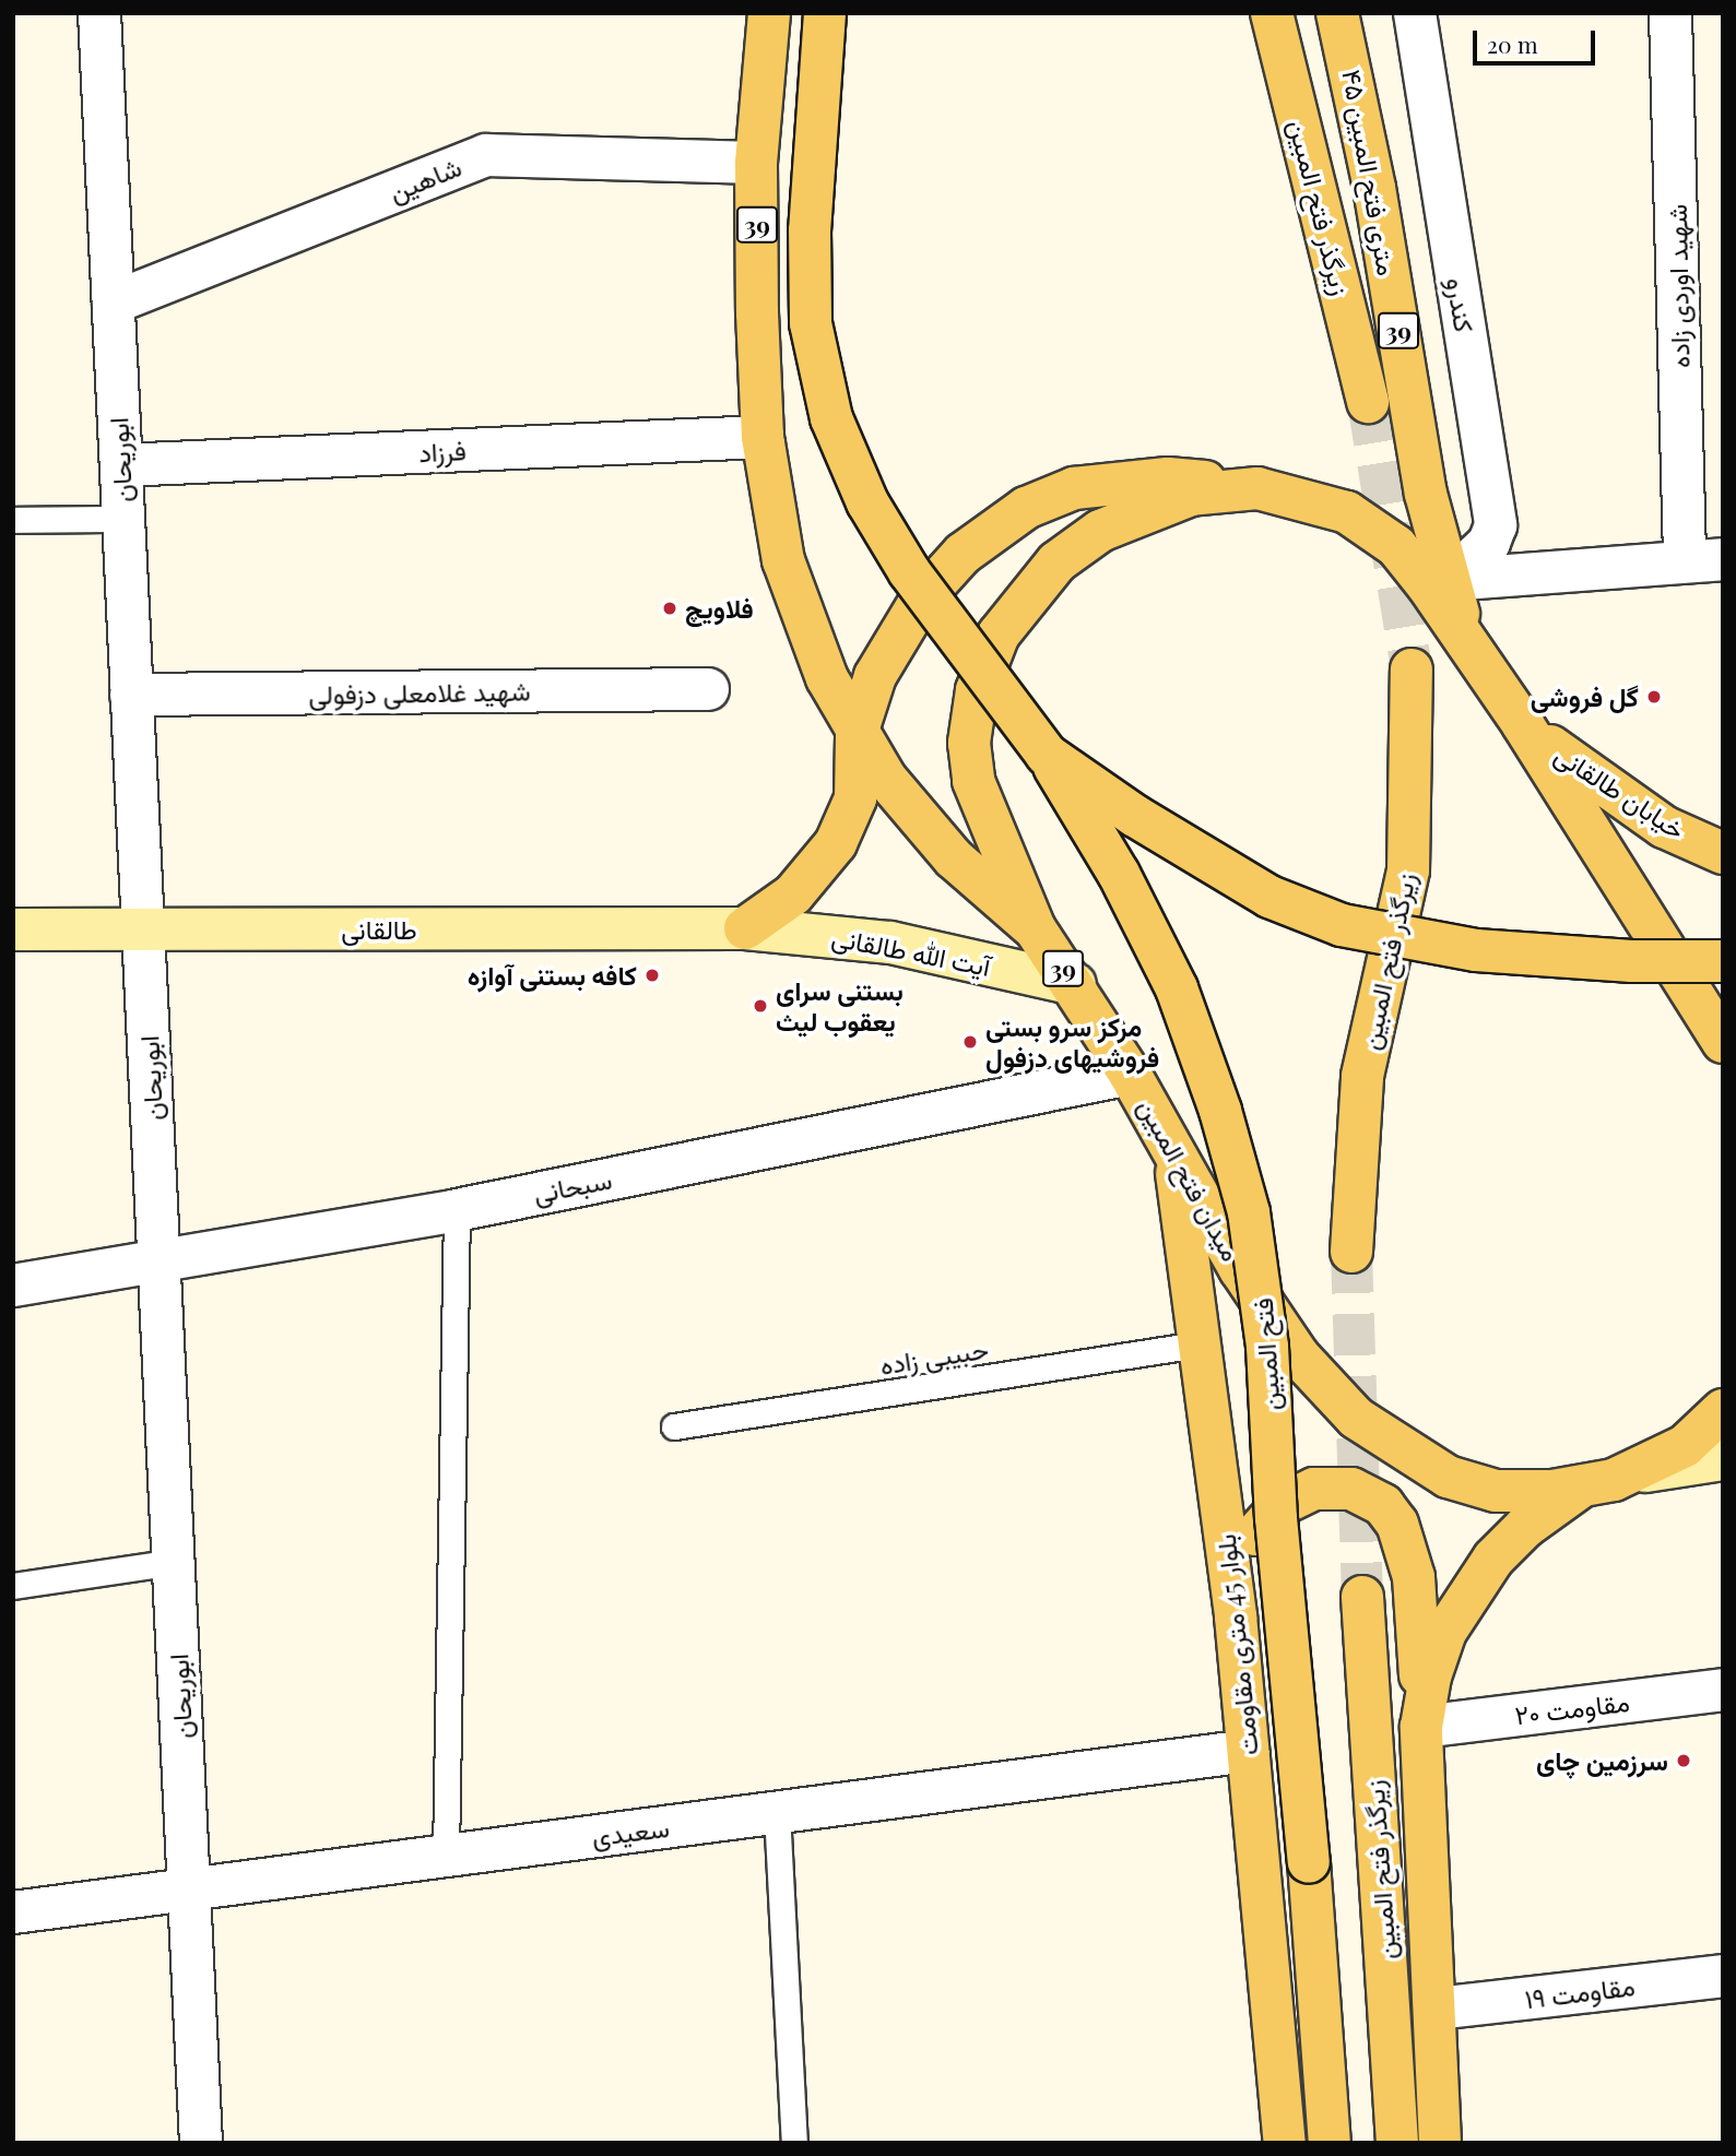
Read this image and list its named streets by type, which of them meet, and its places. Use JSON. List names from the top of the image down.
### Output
{
  "streets": {
    "main road": [
      "۴۵ متری فتح المبین",
      "زیرگذر فتح المبین",
      "39",
      "خیابان طالقانی",
      "طالقانی",
      "آیت الله طالقانی",
      "میدان فتح المبین",
      "فتح المبین",
      "بلوار 45 متری مقاومت"
    ],
    "street": [
      "شاهین",
      "شهید اوردی زاده",
      "کندرو",
      "فرزاد",
      "ابوریحان",
      "شهید غلامعلی دزفولی",
      "سبحانی",
      "مقاومت ۲۰",
      "سعیدی",
      "مقاومت ۱۹"
    ],
    "lane": ["حبیبی زاده"]
  },
  "crossings": [
    ["۴۵ متری فتح المبین", "کندرو"],
    ["۴۵ متری فتح المبین", "میدان فتح المبین"],
    ["شاهین", "39"],
    ["شاهین", "ابوریحان"],
    ["39", "فرزاد"],
    ["39", "میدان فتح المبین"],
    ["فرزاد", "ابوریحان"],
    ["ابوریحان", "شهید غلامعلی دزفولی"],
    ["ابوریحان", "طالقانی"],
    ["ابوریحان", "سبحانی"],
    ["ابوریحان", "سعیدی"],
    ["خیابان طالقانی", "میدان فتح المبین"],
    ["طالقانی", "آیت الله طالقانی"],
    ["آیت الله طالقانی", "میدان فتح المبین"],
    ["میدان فتح المبین", "سبحانی"],
    ["میدان فتح المبین", "بلوار 45 متری مقاومت"],
    ["حبیبی زاده", "بلوار 45 متری مقاومت"],
    ["بلوار 45 متری مقاومت", "سعیدی"]
  ],
  "places": [
    "فلاویچ",
    "گل فروشی",
    "کافه بستنی آوازه",
    "بستنی سرای یعقوب لیث",
    "مرکز سرو بستی فروشیهای دزفول",
    "سرزمین چای"
  ],
  "scale_bar": "20 m"
}
